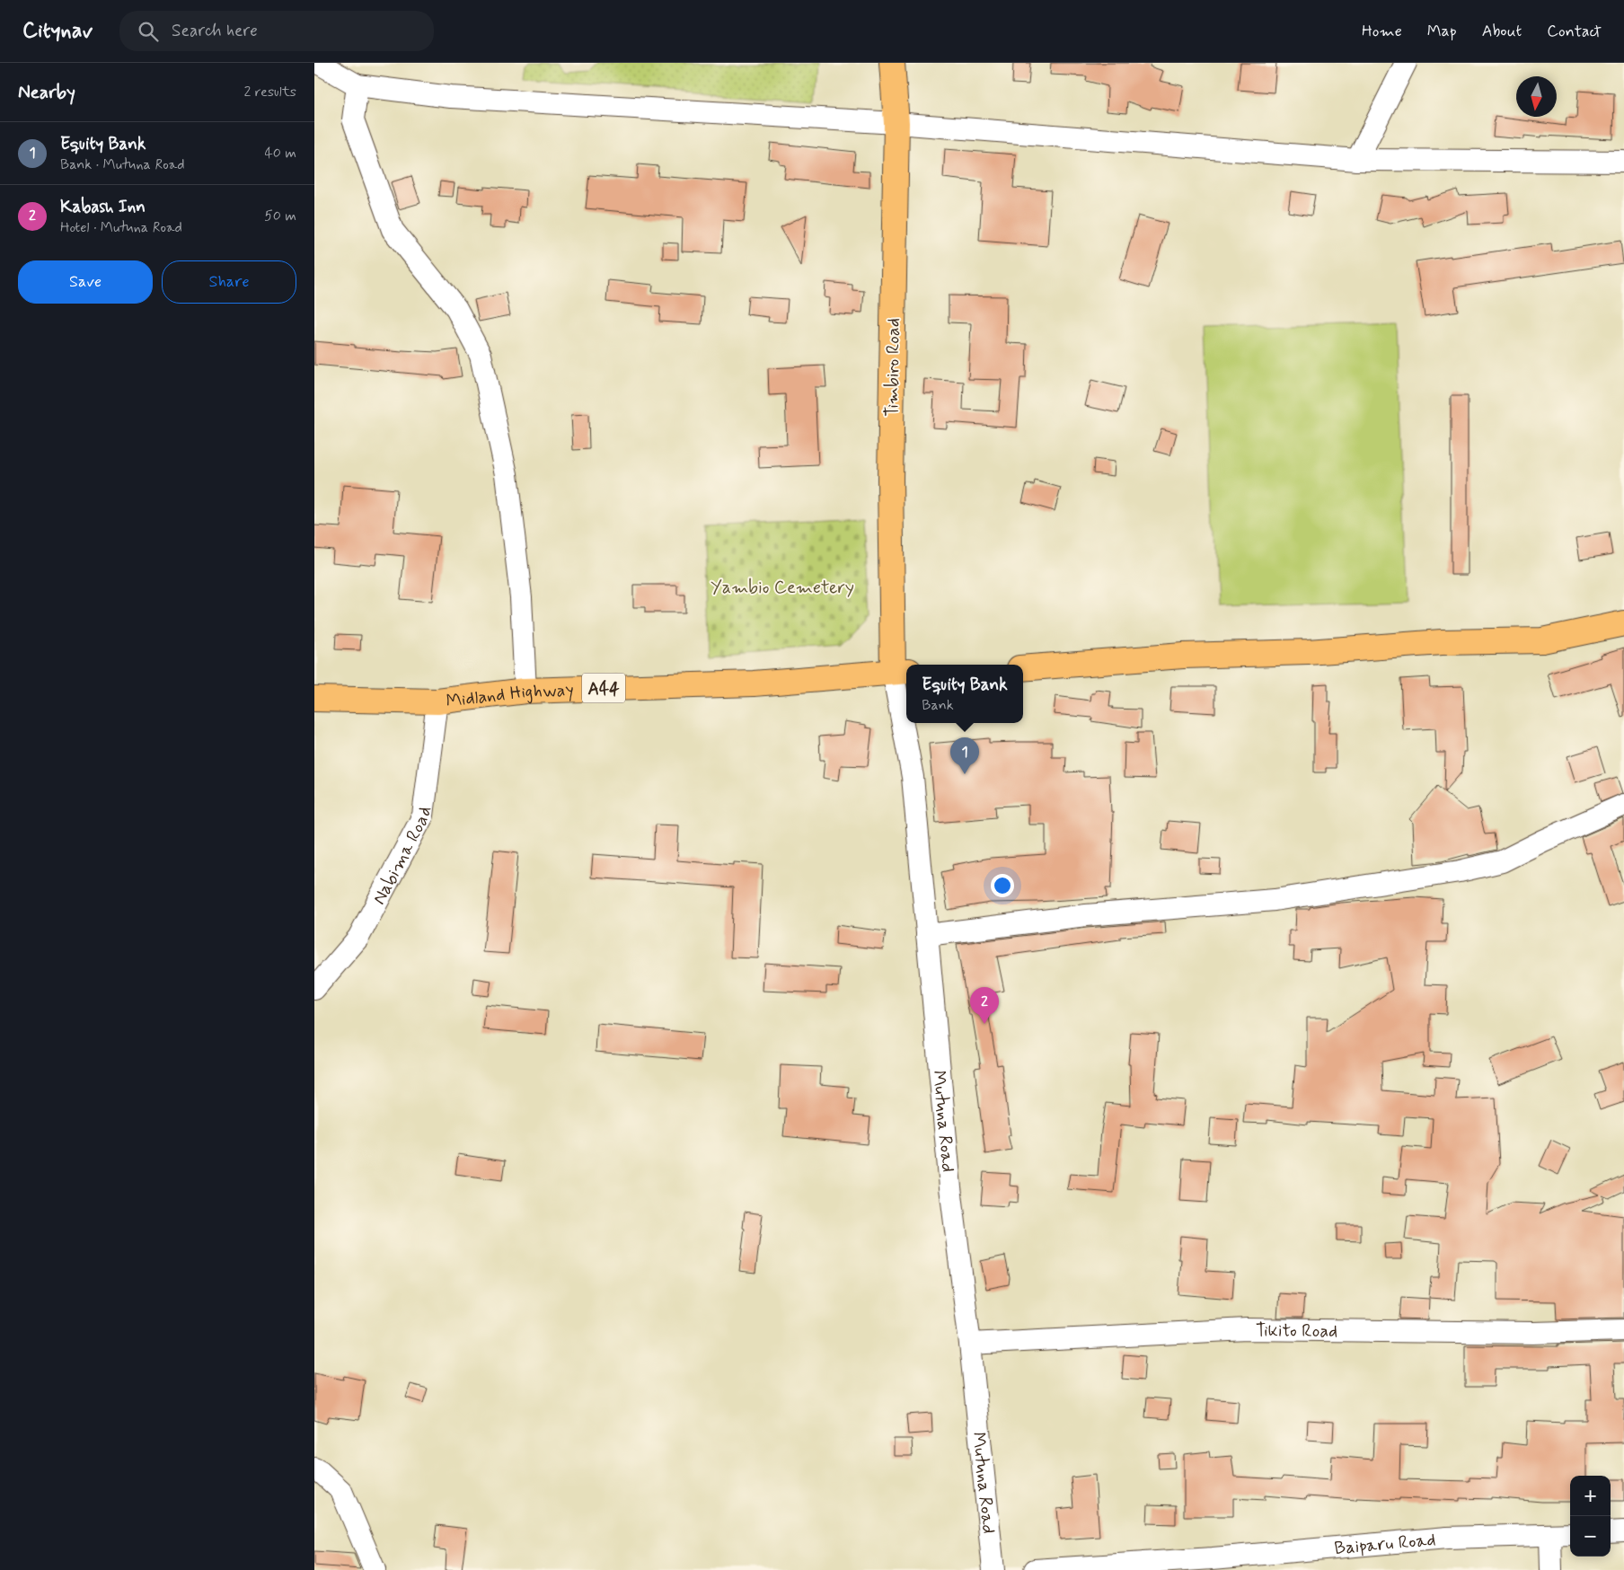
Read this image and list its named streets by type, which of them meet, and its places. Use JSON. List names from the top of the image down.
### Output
{
  "streets": {
    "main road": ["Timbiro Road", "A44", "Midland Highway"],
    "street": [
      "Nabima Road",
      "Mutuna Road",
      "Tikito Road",
      "Baiparu Road"
    ]
  },
  "crossings": [
    ["Timbiro Road", "Midland Highway"],
    ["Timbiro Road", "Mutuna Road"],
    ["Midland Highway", "Nabima Road"],
    ["Midland Highway", "Mutuna Road"],
    ["Mutuna Road", "Tikito Road"]
  ],
  "parks": ["Yambio Cemetery"],
  "north": "bottom",
  "page": {
    "header": "Citynav",
    "search": "Search here",
    "nav": [
      "Home",
      "Map",
      "About",
      "Contact"
    ],
    "heading": ["Nearby", "2 results"],
    "list": [
      {
        "mark": "1",
        "name": "Equity Bank",
        "note": "Bank · Mutuna Road",
        "value": "40 m"
      },
      {
        "mark": "2",
        "name": "Kabash Inn",
        "note": "Hotel · Mutuna Road",
        "value": "50 m"
      }
    ],
    "buttons": ["Save", "Share"],
    "popup": ["Equity Bank", "Bank"],
    "pins": ["1", "2"],
    "map_buttons": ["+", "−"]
  }
}
